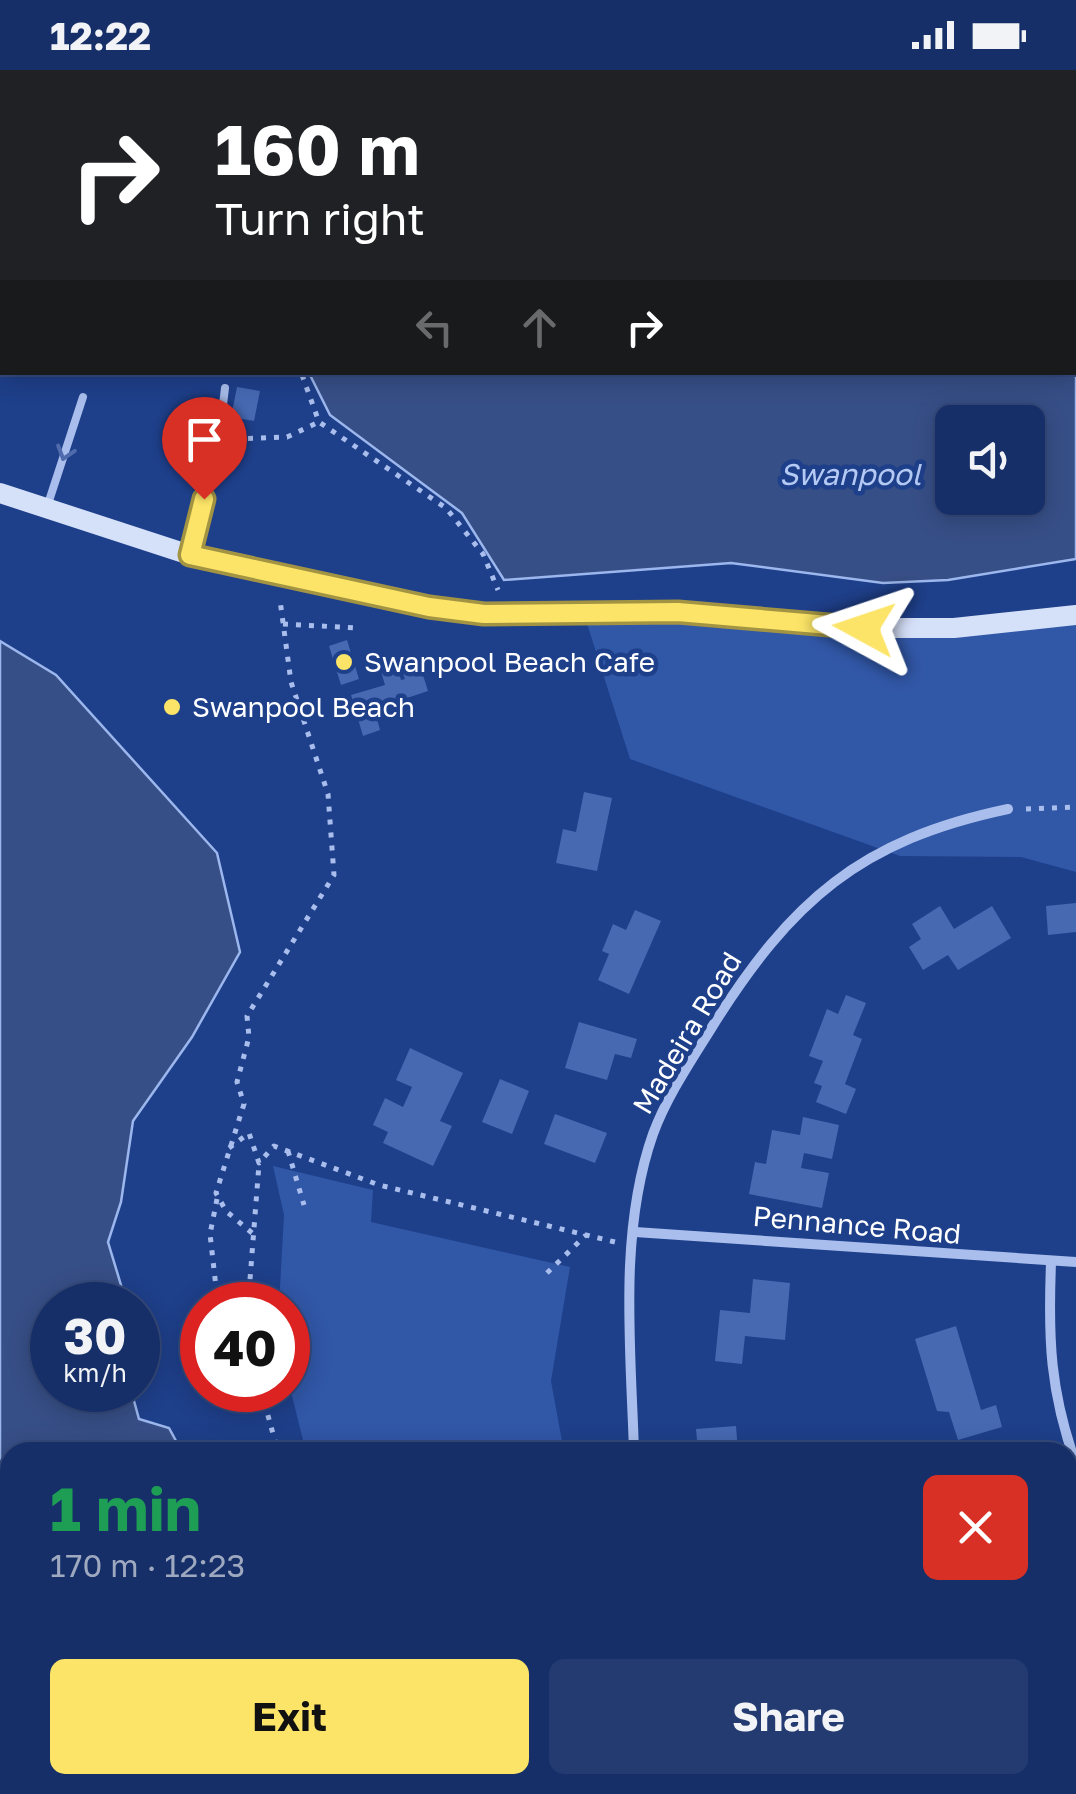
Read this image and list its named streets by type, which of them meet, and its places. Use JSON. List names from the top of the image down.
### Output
{
  "streets": {
    "street": ["Madeira Road", "Pennance Road"]
  },
  "crossings": [
    ["Madeira Road", "Pennance Road"]
  ],
  "water": ["Swanpool"],
  "places": ["Swanpool Beach Cafe", "Swanpool Beach"],
  "page": {
    "status": "12:22",
    "turn": ["160 m", "Turn right"],
    "speed": "30 km/h",
    "limit": "40",
    "heading": ["1 min", "170 m · 12:23"],
    "buttons": ["Exit", "Share"]
  }
}
